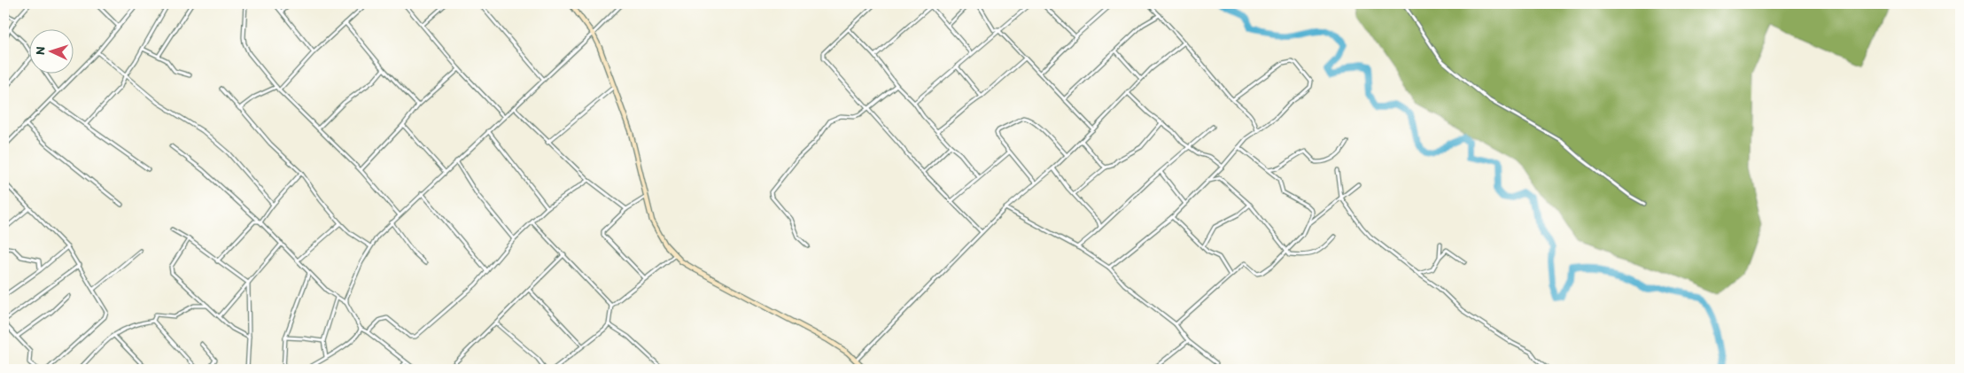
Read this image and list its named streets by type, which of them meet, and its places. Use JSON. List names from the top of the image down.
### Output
{
  "north": "left"
}
